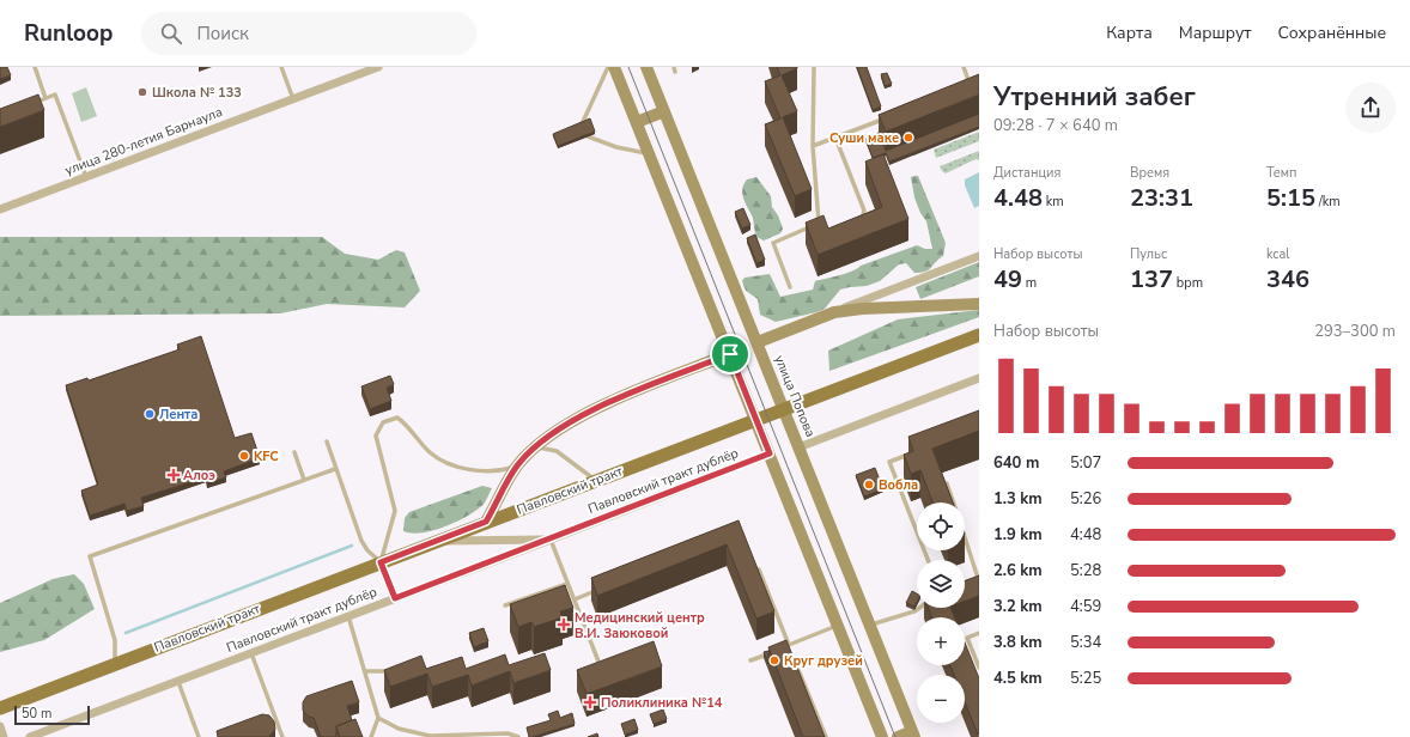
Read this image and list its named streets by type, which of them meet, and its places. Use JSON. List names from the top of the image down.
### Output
{
  "streets": {
    "main road": ["улица Попова", "Павловский тракт"],
    "street": ["улица 280-летия Барнаула", "Павловский тракт дублёр"]
  },
  "crossings": [
    ["улица Попова", "Павловский тракт"]
  ],
  "places": {
    "other": [
      "Школа № 133",
      "Суши маке",
      "Лента",
      "KFC",
      "Вобла",
      "Круг друзей"
    ],
    "health": ["Алоэ", "Медицинский центр В.И. Заюковой", "Поликлиника №14"]
  },
  "scale_bar": "50 m",
  "page": {
    "header": "Runloop",
    "search": "Поиск",
    "nav": ["Карта", "Маршрут", "Сохранённые"],
    "heading": ["Утренний забег", "09:28 · 7 × 640 m"],
    "stats": [
      ["Дистанция", "4.48 km"],
      ["Время", "23:31"],
      ["Темп", "5:15 /km"],
      ["Набор высоты", "49 m"],
      ["Пульс", "137 bpm"],
      ["kcal", "346"]
    ],
    "chart": ["Набор высоты", "293–300 m"],
    "list": [
      {
        "name": "640 m",
        "note": "5:07"
      },
      {
        "name": "1.3 km",
        "note": "5:26"
      },
      {
        "name": "1.9 km",
        "note": "4:48"
      },
      {
        "name": "2.6 km",
        "note": "5:28"
      },
      {
        "name": "3.2 km",
        "note": "4:59"
      },
      {
        "name": "3.8 km",
        "note": "5:34"
      },
      {
        "name": "4.5 km",
        "note": "5:25"
      }
    ],
    "map_buttons": ["+", "−"],
    "scale": "50 m"
  }
}
